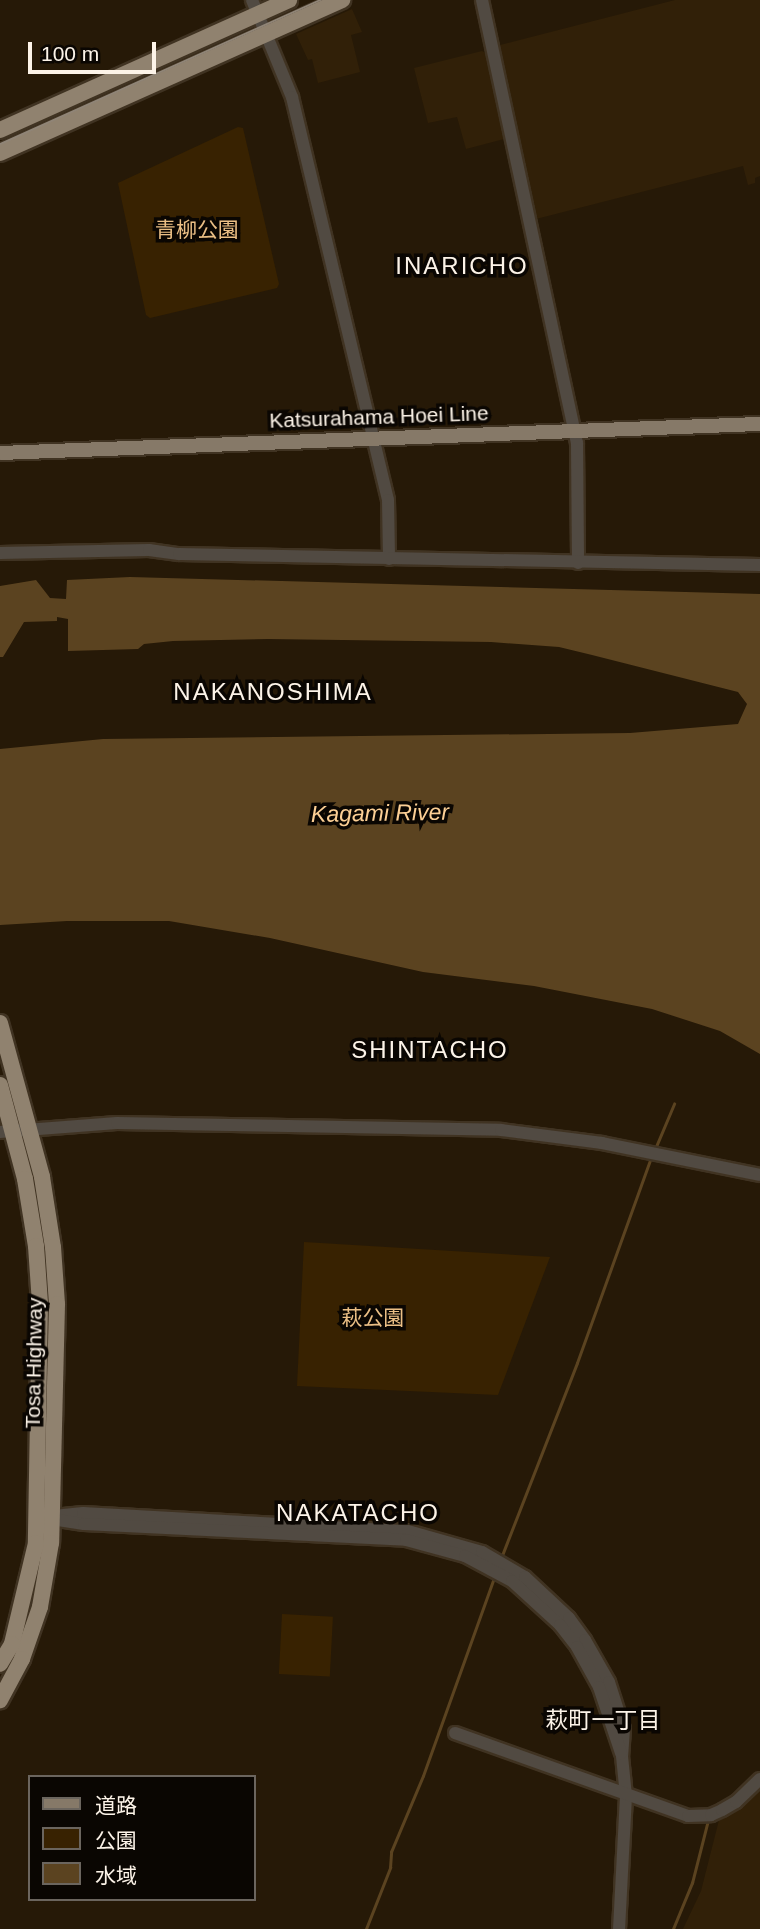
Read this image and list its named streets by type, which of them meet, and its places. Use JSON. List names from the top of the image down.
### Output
{
  "streets": {
    "highway": ["Tosa Highway"],
    "main road": ["Katsurahama Hoei Line"]
  },
  "districts": [
    "INARICHO",
    "NAKANOSHIMA",
    "SHINTACHO",
    "NAKATACHO",
    "萩町一丁目"
  ],
  "water": ["Kagami River"],
  "parks": ["青柳公園", "萩公園"],
  "legend": ["道路", "公園", "水域"],
  "scale_bar": "100 m"
}
